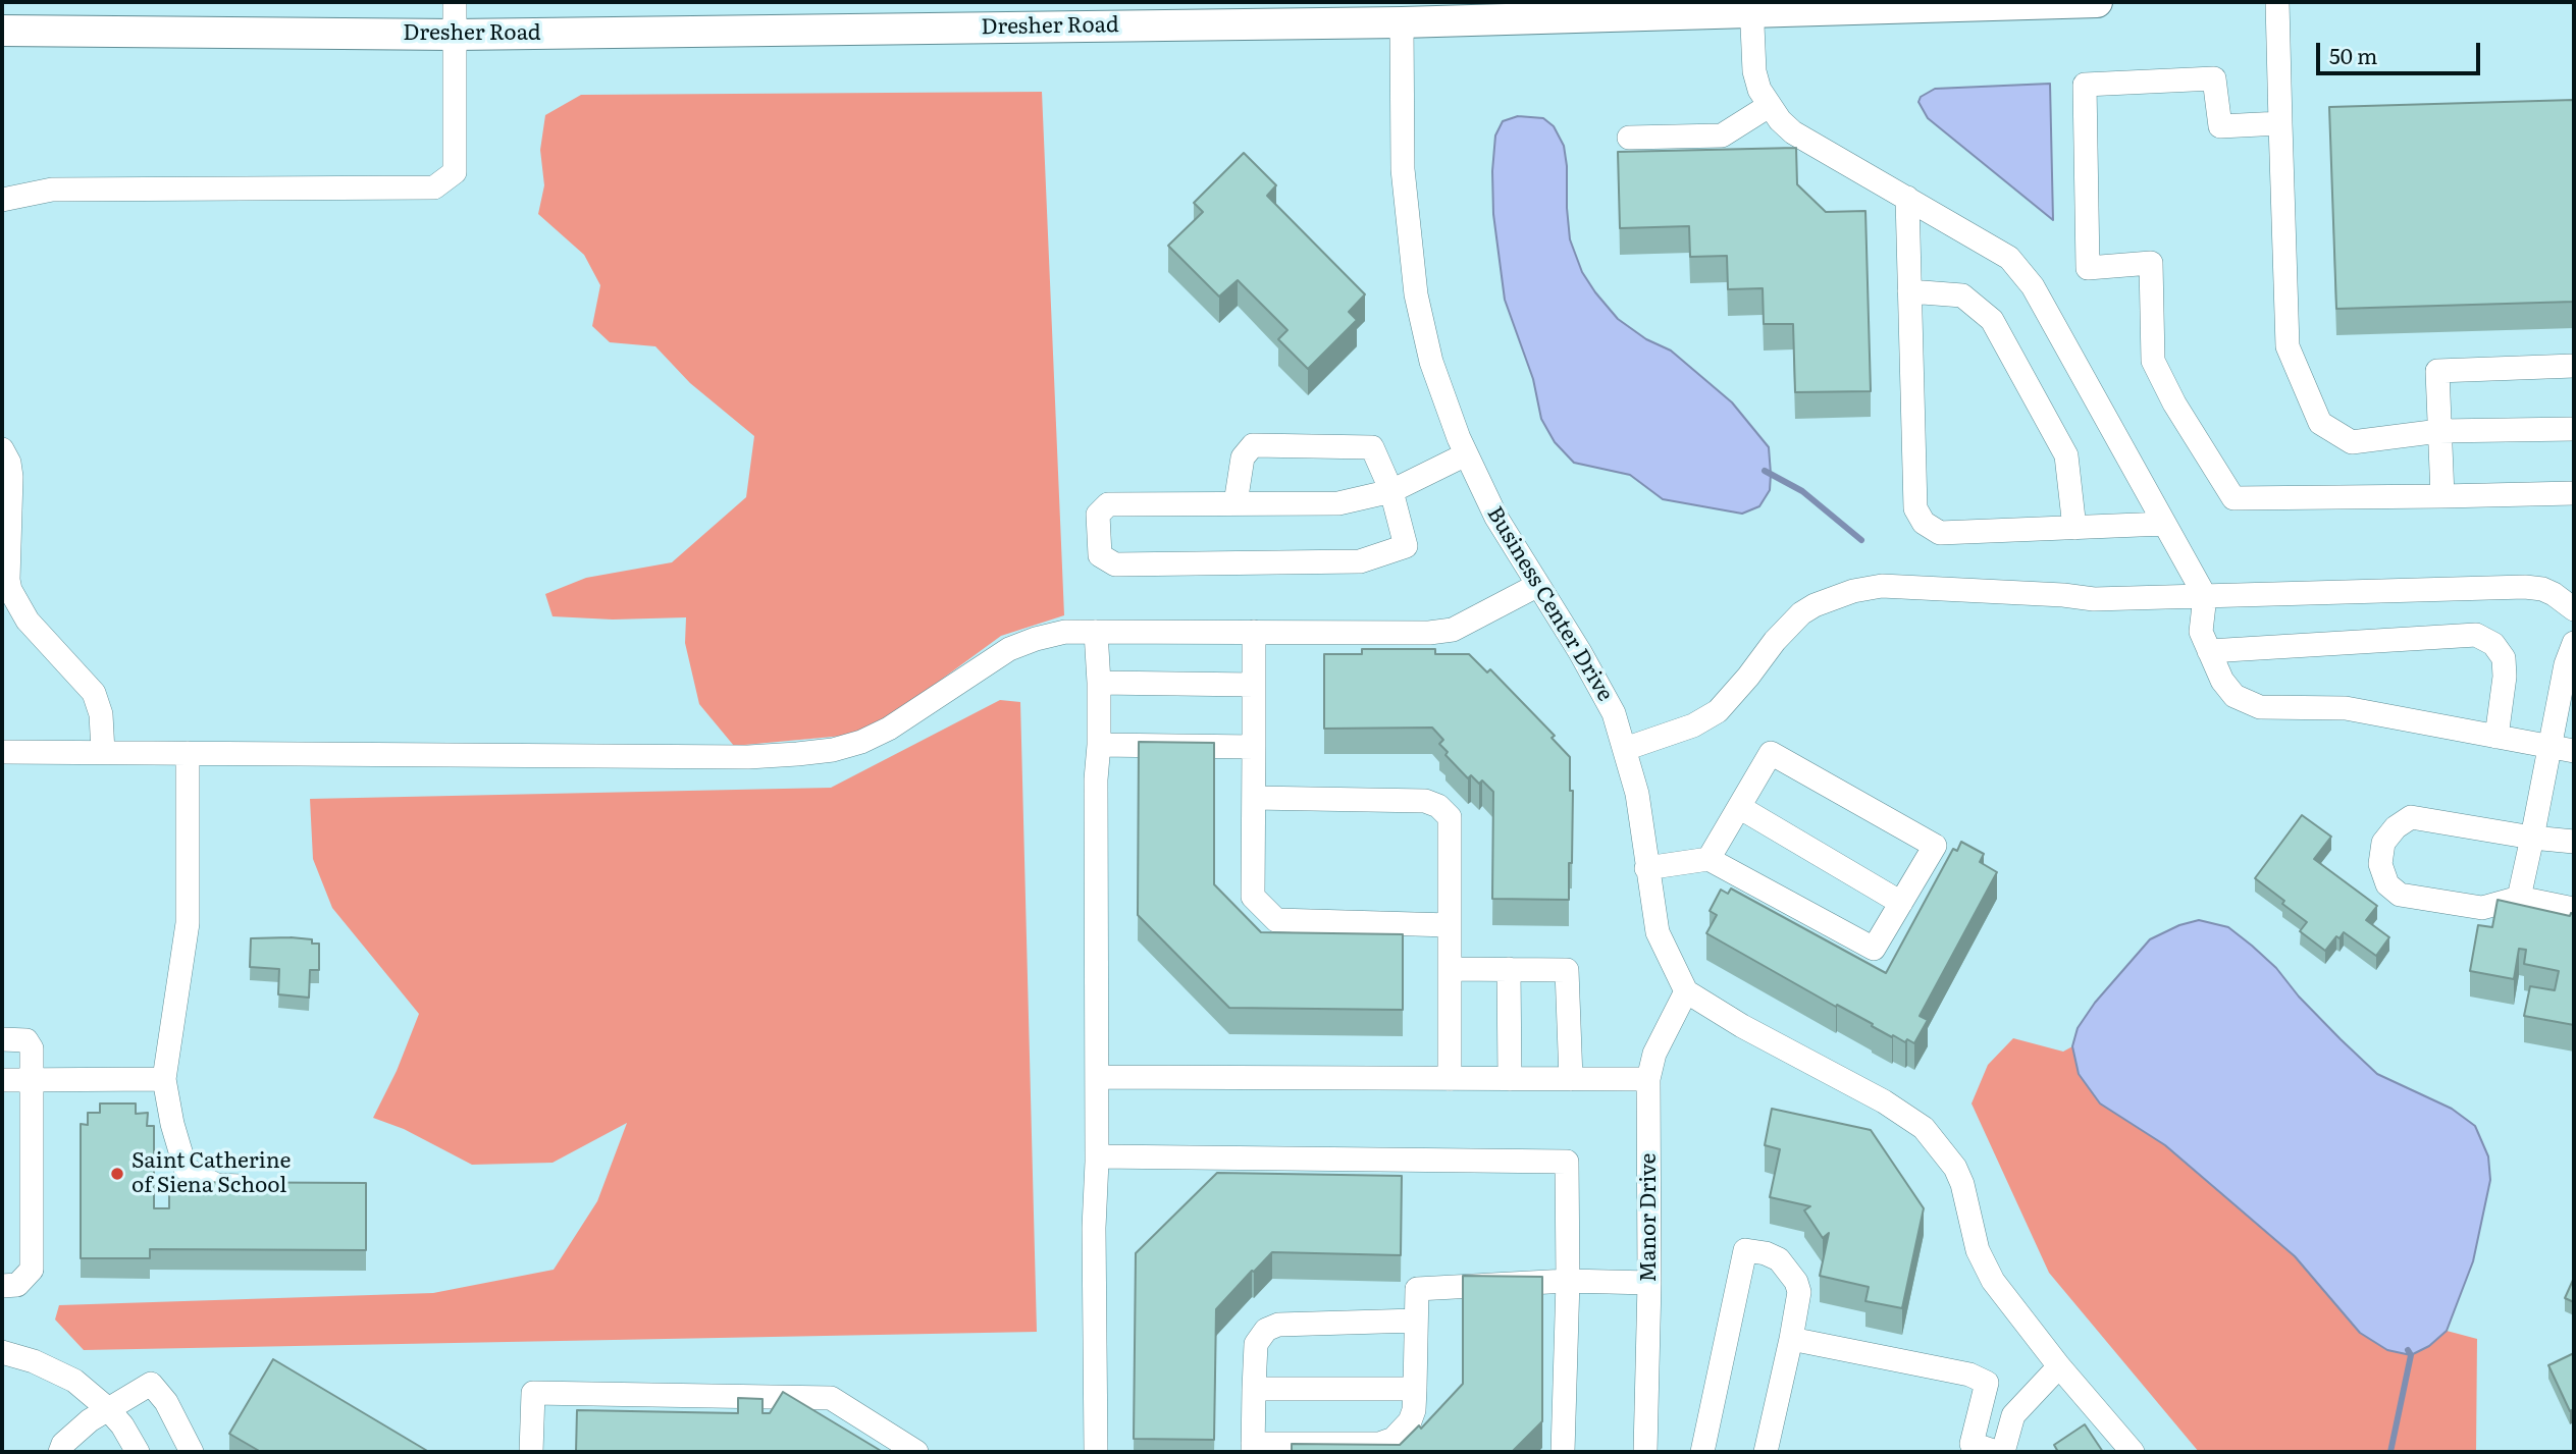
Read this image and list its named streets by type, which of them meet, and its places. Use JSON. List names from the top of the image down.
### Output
{
  "streets": {
    "main road": ["Dresher Road"],
    "street": ["Business Center Drive", "Manor Drive"]
  },
  "crossings": [
    ["Dresher Road", "Business Center Drive"],
    ["Business Center Drive", "Manor Drive"]
  ],
  "places": ["Saint Catherine of Siena School"],
  "scale_bar": "50 m"
}
